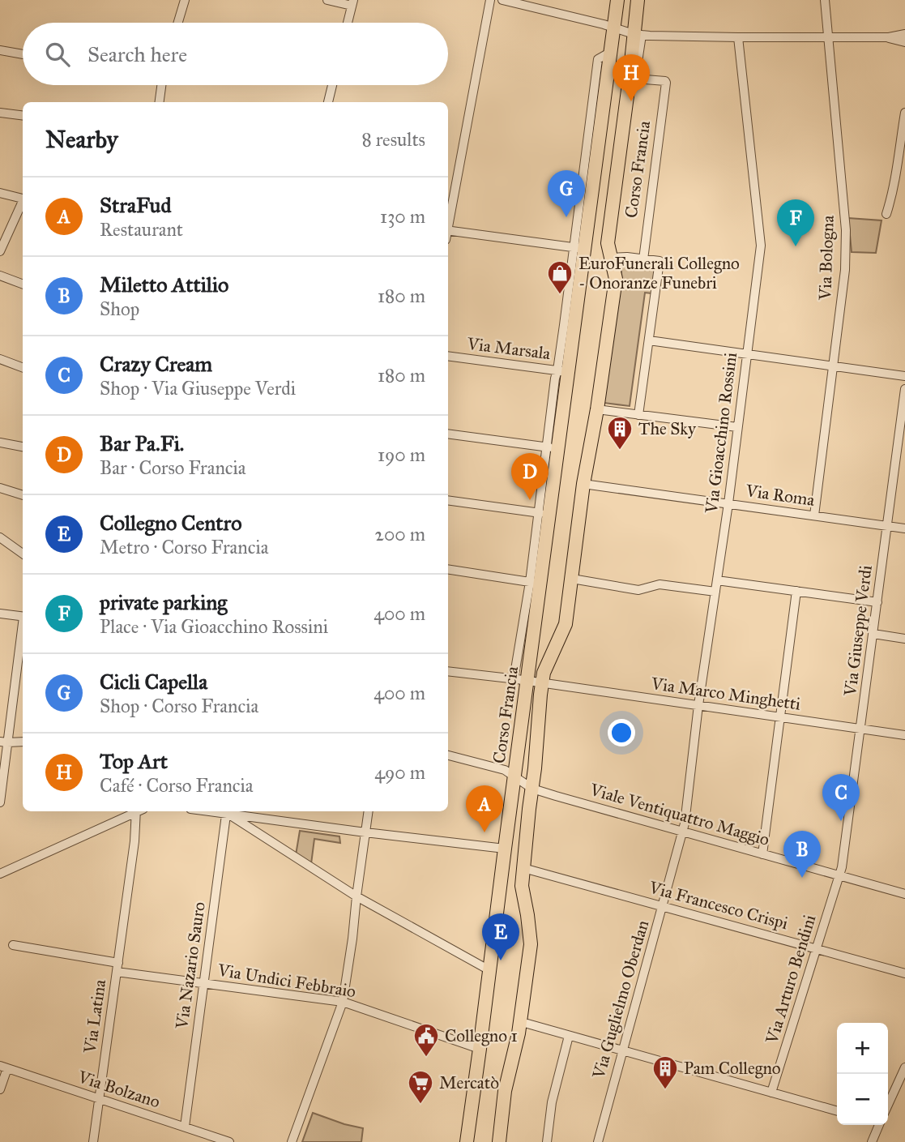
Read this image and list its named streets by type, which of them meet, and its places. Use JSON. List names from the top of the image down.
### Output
{
  "streets": {
    "main road": ["Corso Francia"],
    "street": [
      "Via Bologna",
      "Via Marsala",
      "Via Gioacchino Rossini",
      "Via Roma",
      "Via Giuseppe Verdi",
      "Via Marco Minghetti",
      "Viale Ventiquattro Maggio",
      "Via Francesco Crispi",
      "Via Nazario Sauro",
      "Via Arturo Bendini",
      "Via Undici Febbraio",
      "Via Guglielmo Oberdan",
      "Via Latina",
      "Via Bolzano"
    ]
  },
  "crossings": [
    ["Corso Francia", "Via Marsala"],
    ["Corso Francia", "Via Roma"],
    ["Corso Francia", "Via Marco Minghetti"],
    ["Corso Francia", "Viale Ventiquattro Maggio"],
    ["Corso Francia", "Via Francesco Crispi"],
    ["Corso Francia", "Via Undici Febbraio"],
    ["Via Bologna", "Via Roma"],
    ["Via Gioacchino Rossini", "Via Roma"],
    ["Via Gioacchino Rossini", "Via Marco Minghetti"],
    ["Via Gioacchino Rossini", "Viale Ventiquattro Maggio"],
    ["Via Gioacchino Rossini", "Via Guglielmo Oberdan"],
    ["Via Roma", "Via Giuseppe Verdi"],
    ["Via Giuseppe Verdi", "Via Marco Minghetti"],
    ["Via Giuseppe Verdi", "Viale Ventiquattro Maggio"],
    ["Via Giuseppe Verdi", "Via Arturo Bendini"],
    ["Viale Ventiquattro Maggio", "Via Arturo Bendini"],
    ["Viale Ventiquattro Maggio", "Via Guglielmo Oberdan"],
    ["Via Francesco Crispi", "Via Arturo Bendini"],
    ["Via Francesco Crispi", "Via Guglielmo Oberdan"],
    ["Via Nazario Sauro", "Via Undici Febbraio"],
    ["Via Nazario Sauro", "Via Bolzano"],
    ["Via Undici Febbraio", "Via Latina"],
    ["Via Latina", "Via Bolzano"]
  ],
  "places": {
    "shop": ["EuroFunerali Collegno - Onoranze Funebri"],
    "building": ["The Sky", "Pam Collegno"],
    "public building": ["Collegno 1"],
    "supermarket": ["Mercatò"]
  },
  "page": {
    "search": "Search here",
    "pins": [
      "H",
      "G",
      "F",
      "D",
      "C",
      "A",
      "B",
      "E"
    ],
    "heading": ["Nearby", "8 results"],
    "list": [
      {
        "mark": "A",
        "name": "StraFud",
        "note": "Restaurant",
        "value": "130 m"
      },
      {
        "mark": "B",
        "name": "Miletto Attilio",
        "note": "Shop",
        "value": "180 m"
      },
      {
        "mark": "C",
        "name": "Crazy Cream",
        "note": "Shop · Via Giuseppe Verdi",
        "value": "180 m"
      },
      {
        "mark": "D",
        "name": "Bar Pa.Fi.",
        "note": "Bar · Corso Francia",
        "value": "190 m"
      },
      {
        "mark": "E",
        "name": "Collegno Centro",
        "note": "Metro · Corso Francia",
        "value": "200 m"
      },
      {
        "mark": "F",
        "name": "private parking",
        "note": "Place · Via Gioacchino Rossini",
        "value": "400 m"
      },
      {
        "mark": "G",
        "name": "Cicli Capella",
        "note": "Shop · Corso Francia",
        "value": "400 m"
      },
      {
        "mark": "H",
        "name": "Top Art",
        "note": "Café · Corso Francia",
        "value": "490 m"
      }
    ],
    "map_buttons": ["+", "−"]
  }
}
